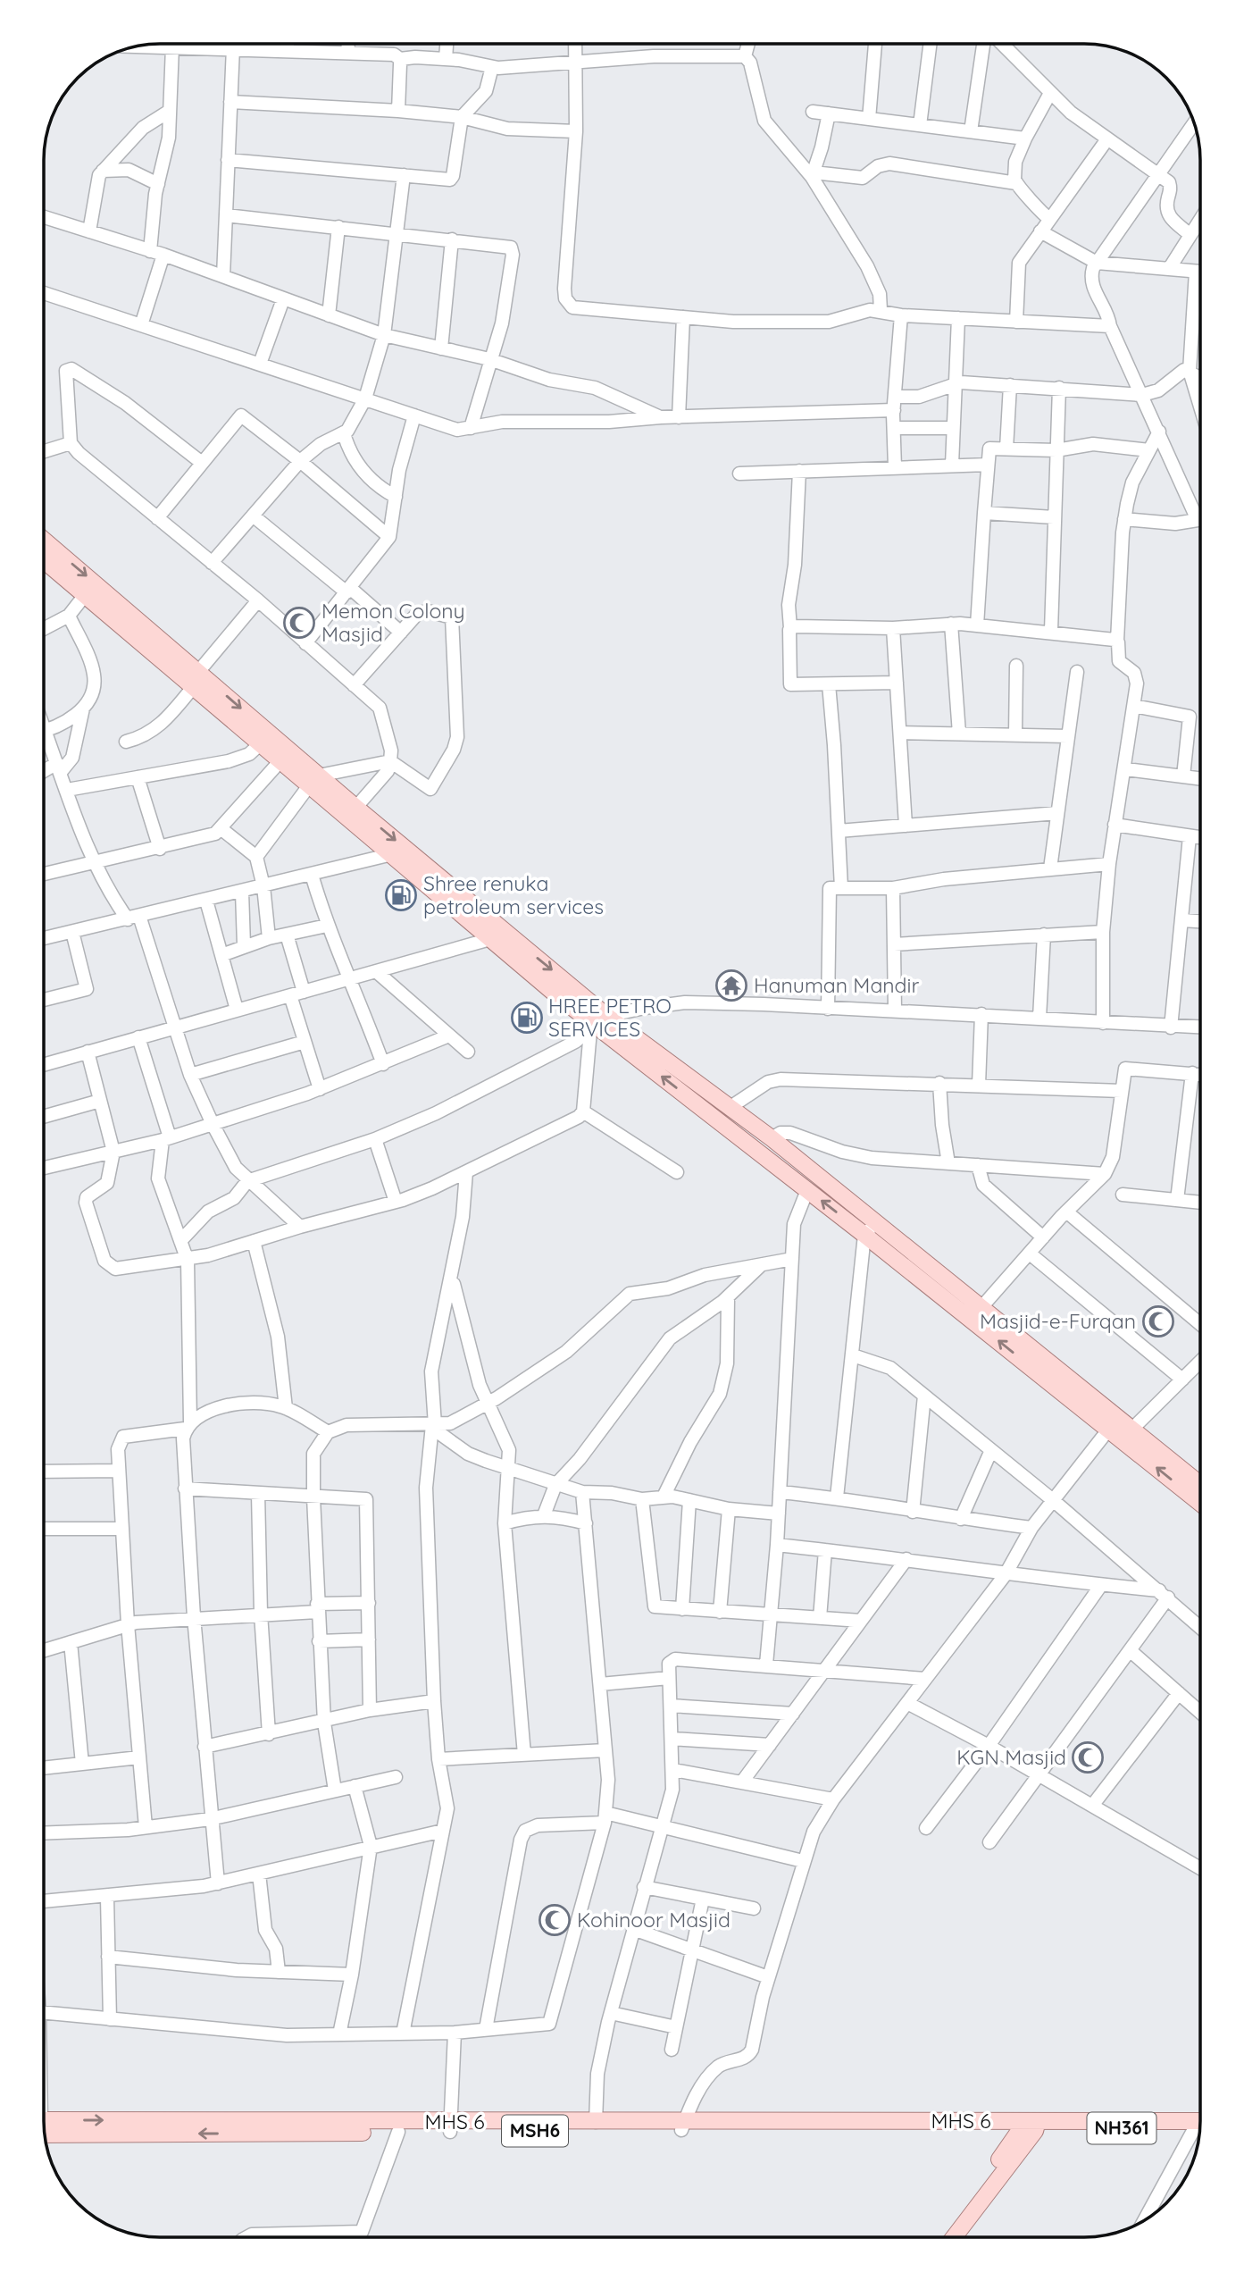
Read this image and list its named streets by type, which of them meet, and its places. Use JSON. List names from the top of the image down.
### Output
{
  "streets": {
    "main road": ["MHS 6", "NH361", "MSH6"]
  },
  "crossings": [
    ["MHS 6", "MSH6"],
    ["NH361", "MSH6"]
  ],
  "places": {
    "mosque": [
      "Memon Colony Masjid",
      "Masjid-e-Furqan",
      "KGN Masjid",
      "Kohinoor Masjid"
    ],
    "fuel station": ["Shree renuka petroleum services", "HREE PETRO SERVICES"],
    "temple": ["Hanuman Mandir"]
  }
}
